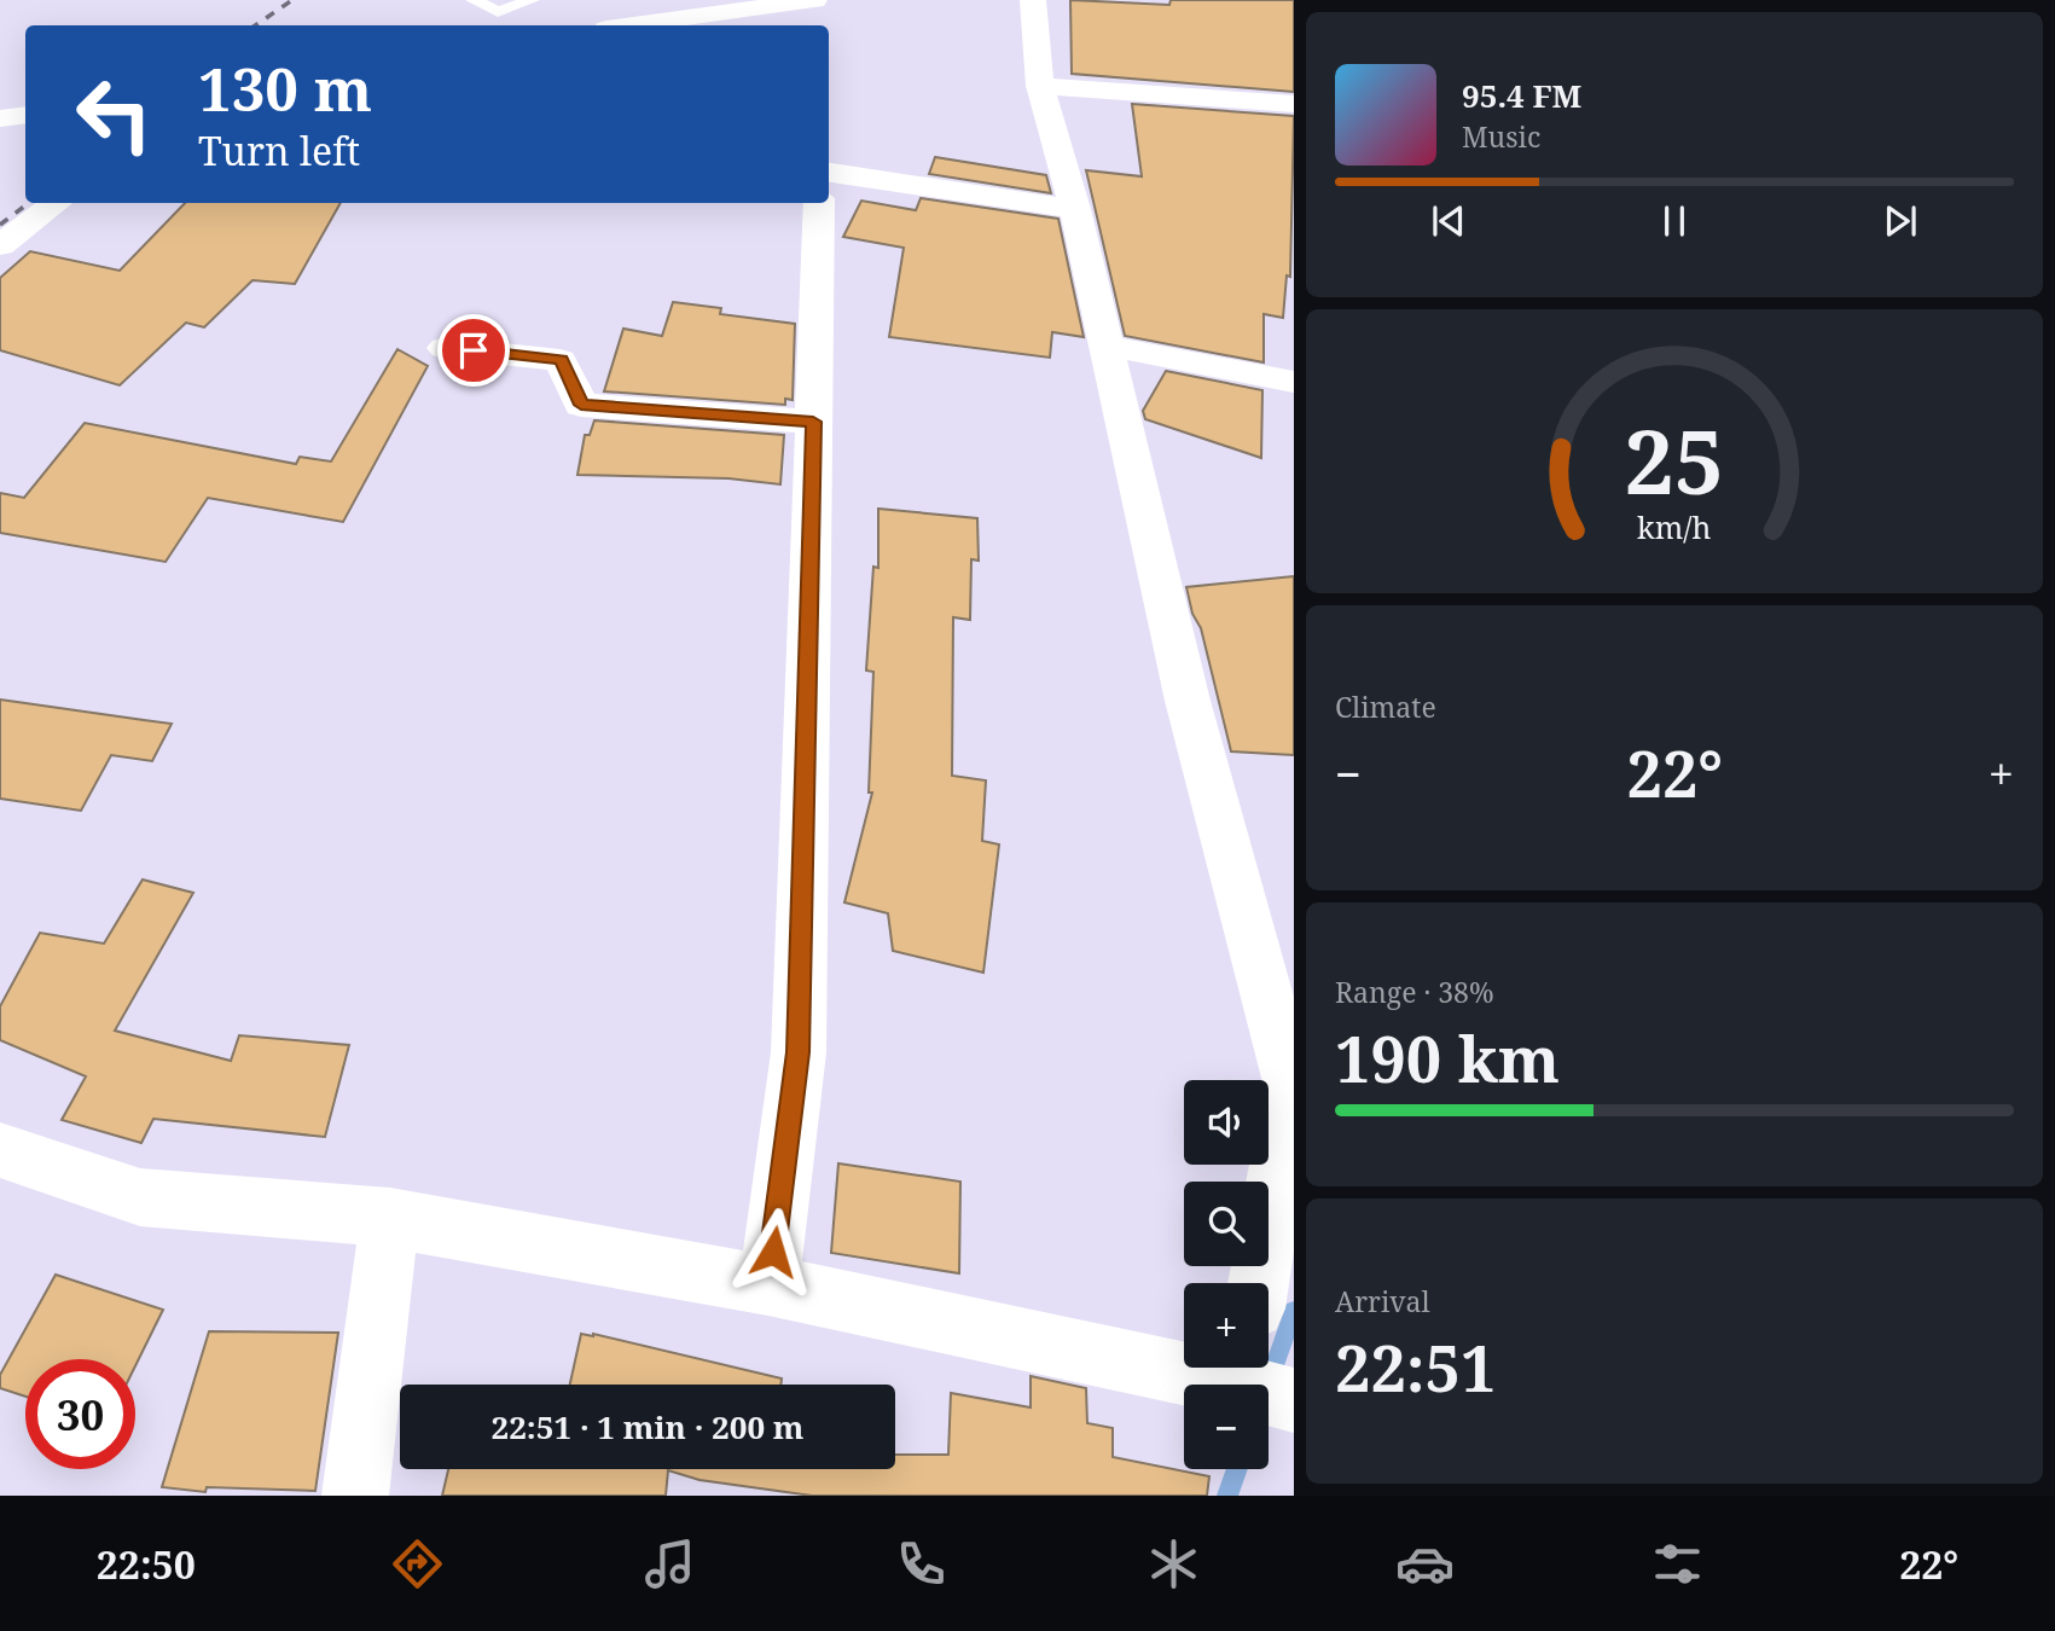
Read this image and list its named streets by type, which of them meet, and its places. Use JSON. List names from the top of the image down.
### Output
{
  "page": {
    "turn": ["130 m", "Turn left"],
    "song": ["95.4 FM", "Music"],
    "tile": [
      "Climate",
      ["Range · 38%", "190 km"],
      ["Arrival", "22:51"]
    ],
    "heat": ["−", "22°", "+"],
    "map_buttons": ["+", "−"],
    "limit": "30",
    "trip": "22:51 · 1 min · 200 m",
    "tabs": ["22:50", "22°"],
    "gauge": ["25", "km/h"]
  }
}
